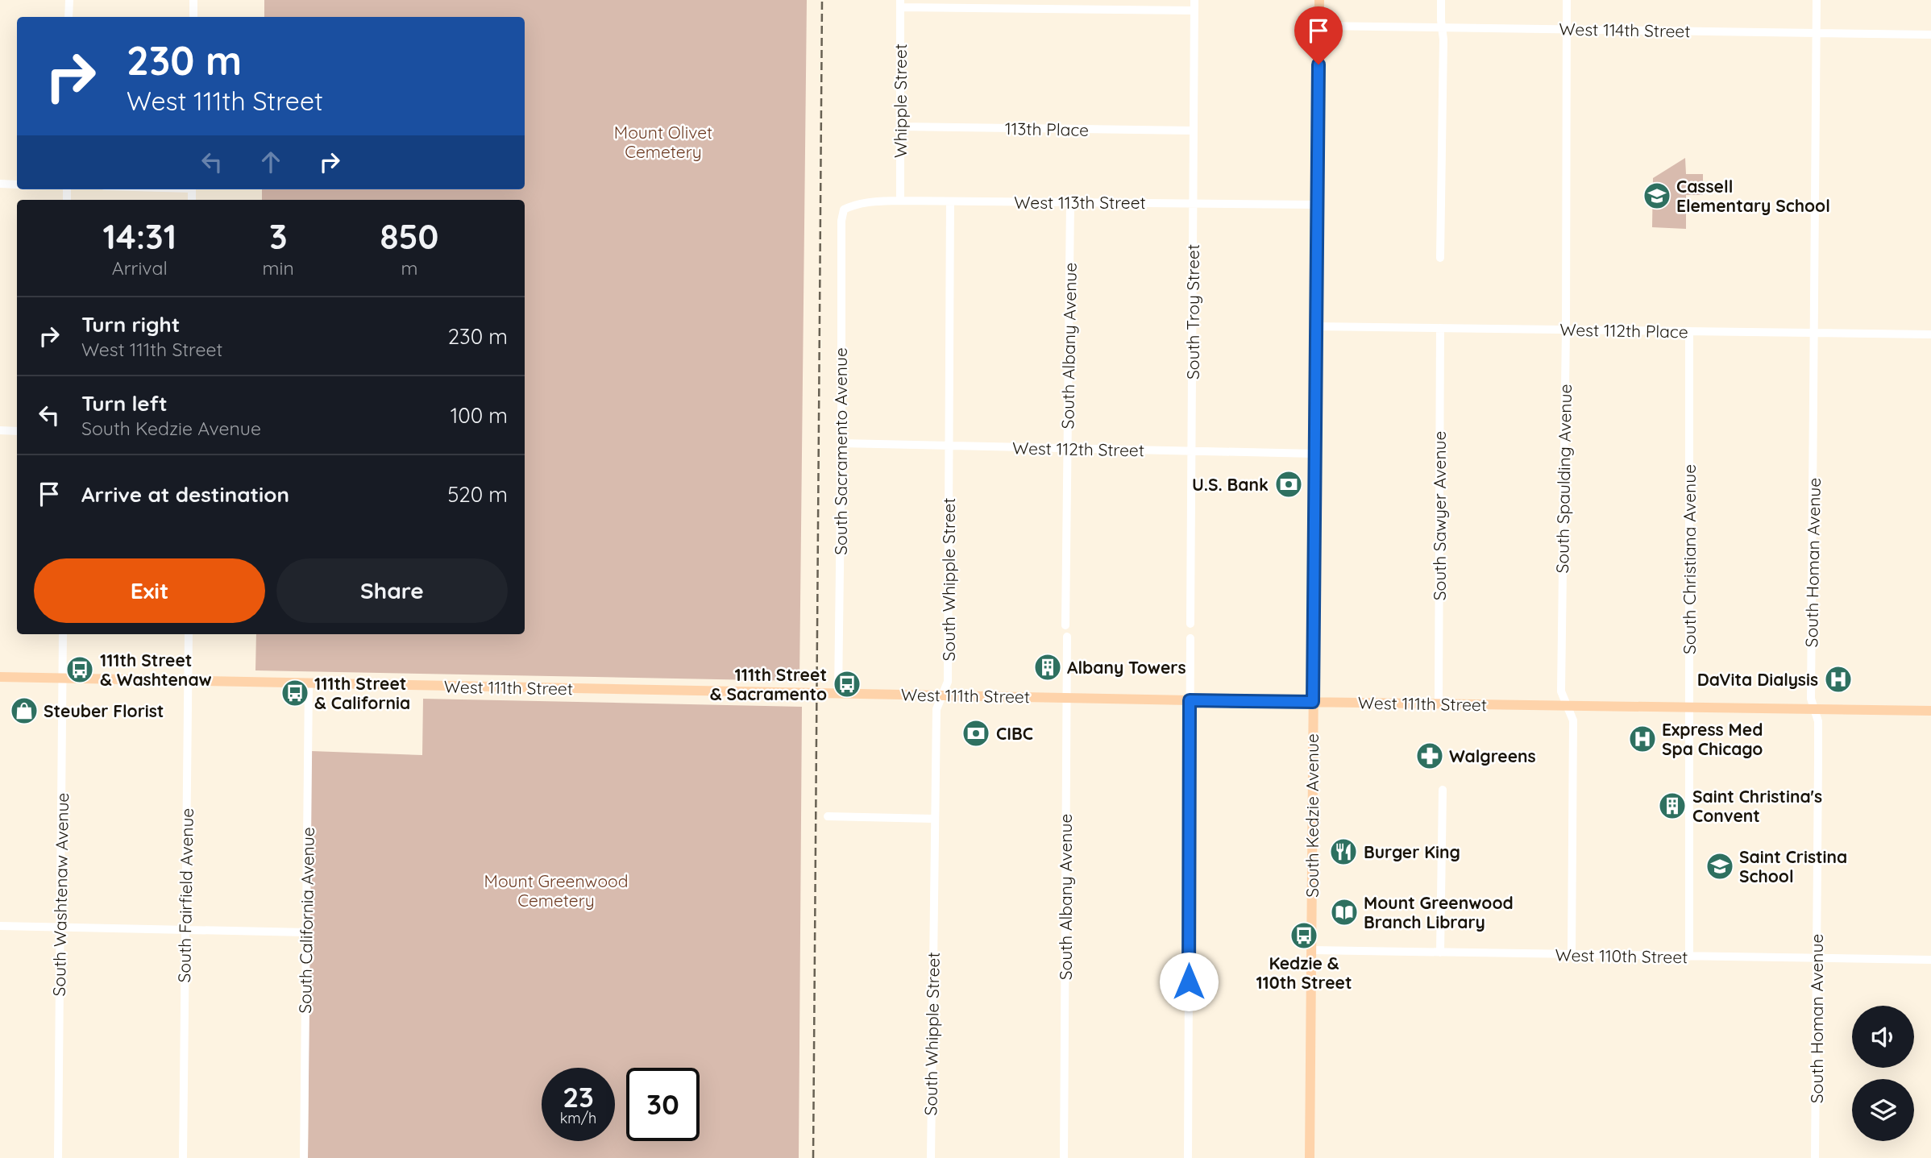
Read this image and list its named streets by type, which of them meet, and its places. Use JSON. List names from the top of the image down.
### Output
{
  "streets": {
    "main road": ["West 111th Street", "South Kedzie Avenue"],
    "street": [
      "West 114th Street",
      "Whipple Street",
      "113th Place",
      "West 113th Street",
      "South Troy Street",
      "West 112th Place",
      "South Albany Avenue",
      "West 112th Street",
      "South Sacramento Avenue",
      "South Spaulding Avenue",
      "South Sawyer Avenue",
      "South Christiana Avenue",
      "South Homan Avenue",
      "South Whipple Street",
      "South Washtenaw Avenue",
      "South Fairfield Avenue",
      "South California Avenue",
      "West 110th Street"
    ]
  },
  "crossings": [
    ["West 114th Street", "South Spaulding Avenue"],
    ["West 114th Street", "South Homan Avenue"],
    ["West 114th Street", "South Kedzie Avenue"],
    ["Whipple Street", "113th Place"],
    ["Whipple Street", "West 113th Street"],
    ["113th Place", "South Troy Street"],
    ["West 113th Street", "South Troy Street"],
    ["West 113th Street", "South Albany Avenue"],
    ["West 113th Street", "South Sacramento Avenue"],
    ["West 113th Street", "South Whipple Street"],
    ["West 113th Street", "South Kedzie Avenue"],
    ["South Troy Street", "West 112th Street"],
    ["West 112th Place", "South Spaulding Avenue"],
    ["West 112th Place", "South Sawyer Avenue"],
    ["West 112th Place", "South Christiana Avenue"],
    ["West 112th Place", "South Homan Avenue"],
    ["West 112th Place", "South Kedzie Avenue"],
    ["South Albany Avenue", "West 112th Street"],
    ["South Albany Avenue", "West 111th Street"],
    ["West 112th Street", "South Sacramento Avenue"],
    ["West 112th Street", "South Whipple Street"],
    ["West 112th Street", "South Kedzie Avenue"],
    ["South Sacramento Avenue", "West 111th Street"],
    ["South Spaulding Avenue", "West 111th Street"],
    ["South Spaulding Avenue", "West 110th Street"],
    ["South Sawyer Avenue", "West 111th Street"],
    ["South Christiana Avenue", "West 111th Street"],
    ["South Christiana Avenue", "West 110th Street"],
    ["South Homan Avenue", "West 111th Street"],
    ["South Homan Avenue", "West 110th Street"],
    ["South Whipple Street", "West 111th Street"],
    ["West 111th Street", "South Kedzie Avenue"],
    ["West 111th Street", "South Washtenaw Avenue"],
    ["West 111th Street", "South Fairfield Avenue"],
    ["West 111th Street", "South California Avenue"],
    ["South Kedzie Avenue", "West 110th Street"]
  ],
  "parks": ["Mount Olivet Cemetery", "Mount Greenwood Cemetery"],
  "places": {
    "school or university": ["Cassell Elementary School", "Saint Cristina School"],
    "bank": ["U.S. Bank", "CIBC"],
    "building": ["Albany Towers", "Saint Christina's Convent"],
    "bus stop": [
      "111th Street & Washtenaw",
      "111th Street & Sacramento",
      "111th Street & California",
      "Kedzie & 110th Street"
    ],
    "hospital": ["DaVita Dialysis", "Express Med Spa Chicago"],
    "shop": ["Steuber Florist"],
    "pharmacy": ["Walgreens"],
    "restaurant": ["Burger King"],
    "library": ["Mount Greenwood Branch Library"]
  },
  "page": {
    "turn": ["230 m", "West 111th Street"],
    "eta": [
      "14:31",
      "Arrival",
      "3",
      "min",
      "850",
      "m"
    ],
    "list": [
      {
        "name": "Turn right",
        "note": "West 111th Street",
        "value": "230 m"
      },
      {
        "name": "Turn left",
        "note": "South Kedzie Avenue",
        "value": "100 m"
      },
      {
        "name": "Arrive at destination",
        "value": "520 m"
      }
    ],
    "buttons": ["Exit", "Share"],
    "speed": "23 km/h",
    "limit": "30"
  }
}
